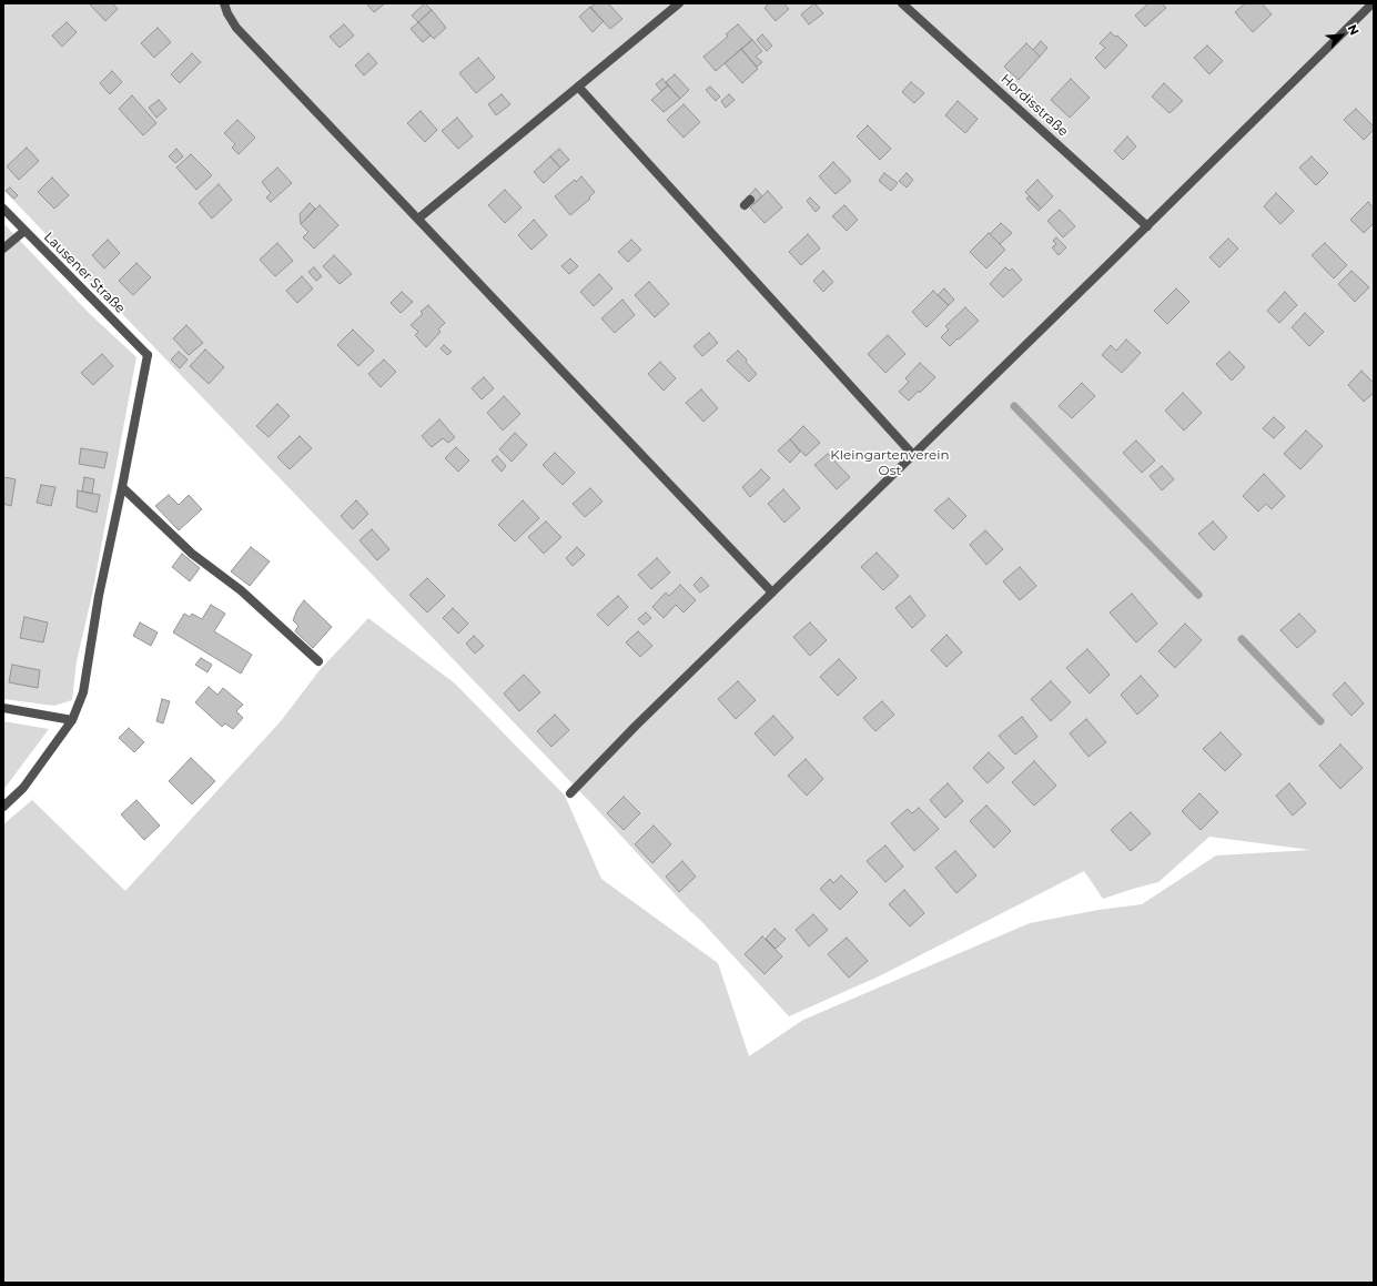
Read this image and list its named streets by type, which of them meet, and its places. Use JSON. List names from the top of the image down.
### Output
{
  "streets": {
    "street": ["Hordisstraße", "Lausener Straße"]
  },
  "parks": ["Kleingartenverein Ost"],
  "north": "top right"
}
